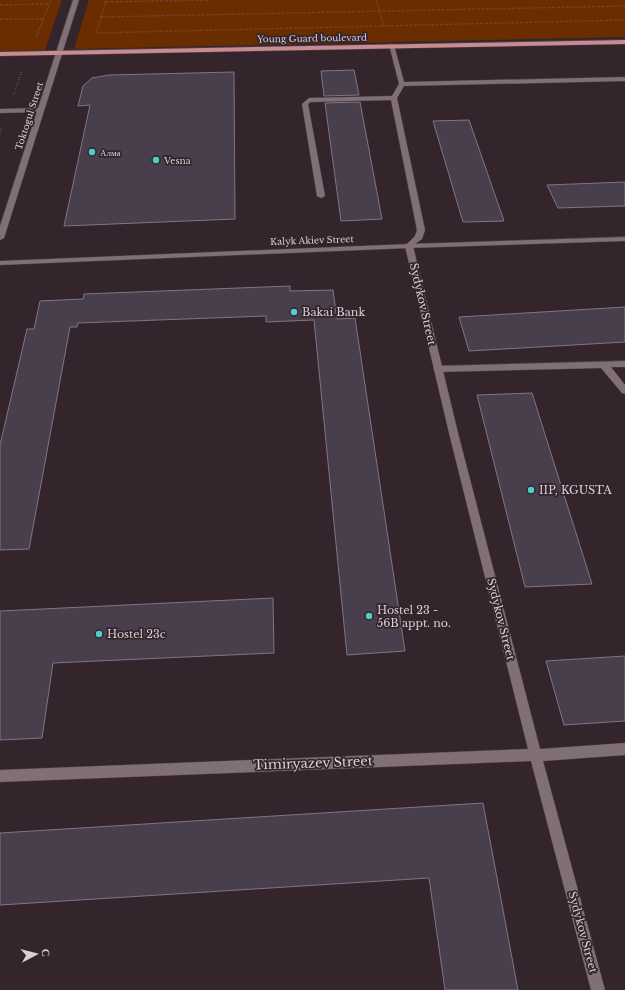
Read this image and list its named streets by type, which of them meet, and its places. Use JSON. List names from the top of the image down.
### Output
{
  "streets": {
    "main road": ["Young Guard boulevard"],
    "street": [
      "Toktogul Street",
      "Kalyk Akiev Street",
      "Sydykov Street",
      "Timiryazev Street"
    ]
  },
  "crossings": [
    ["Young Guard boulevard", "Toktogul Street"],
    ["Kalyk Akiev Street", "Sydykov Street"],
    ["Sydykov Street", "Timiryazev Street"]
  ],
  "places": [
    "Алма",
    "Vesna",
    "Bakai Bank",
    "IIP, KGUSTA",
    "Hostel 23 - 56B appt. no.",
    "Hostel 23c"
  ],
  "north": "right"
}
